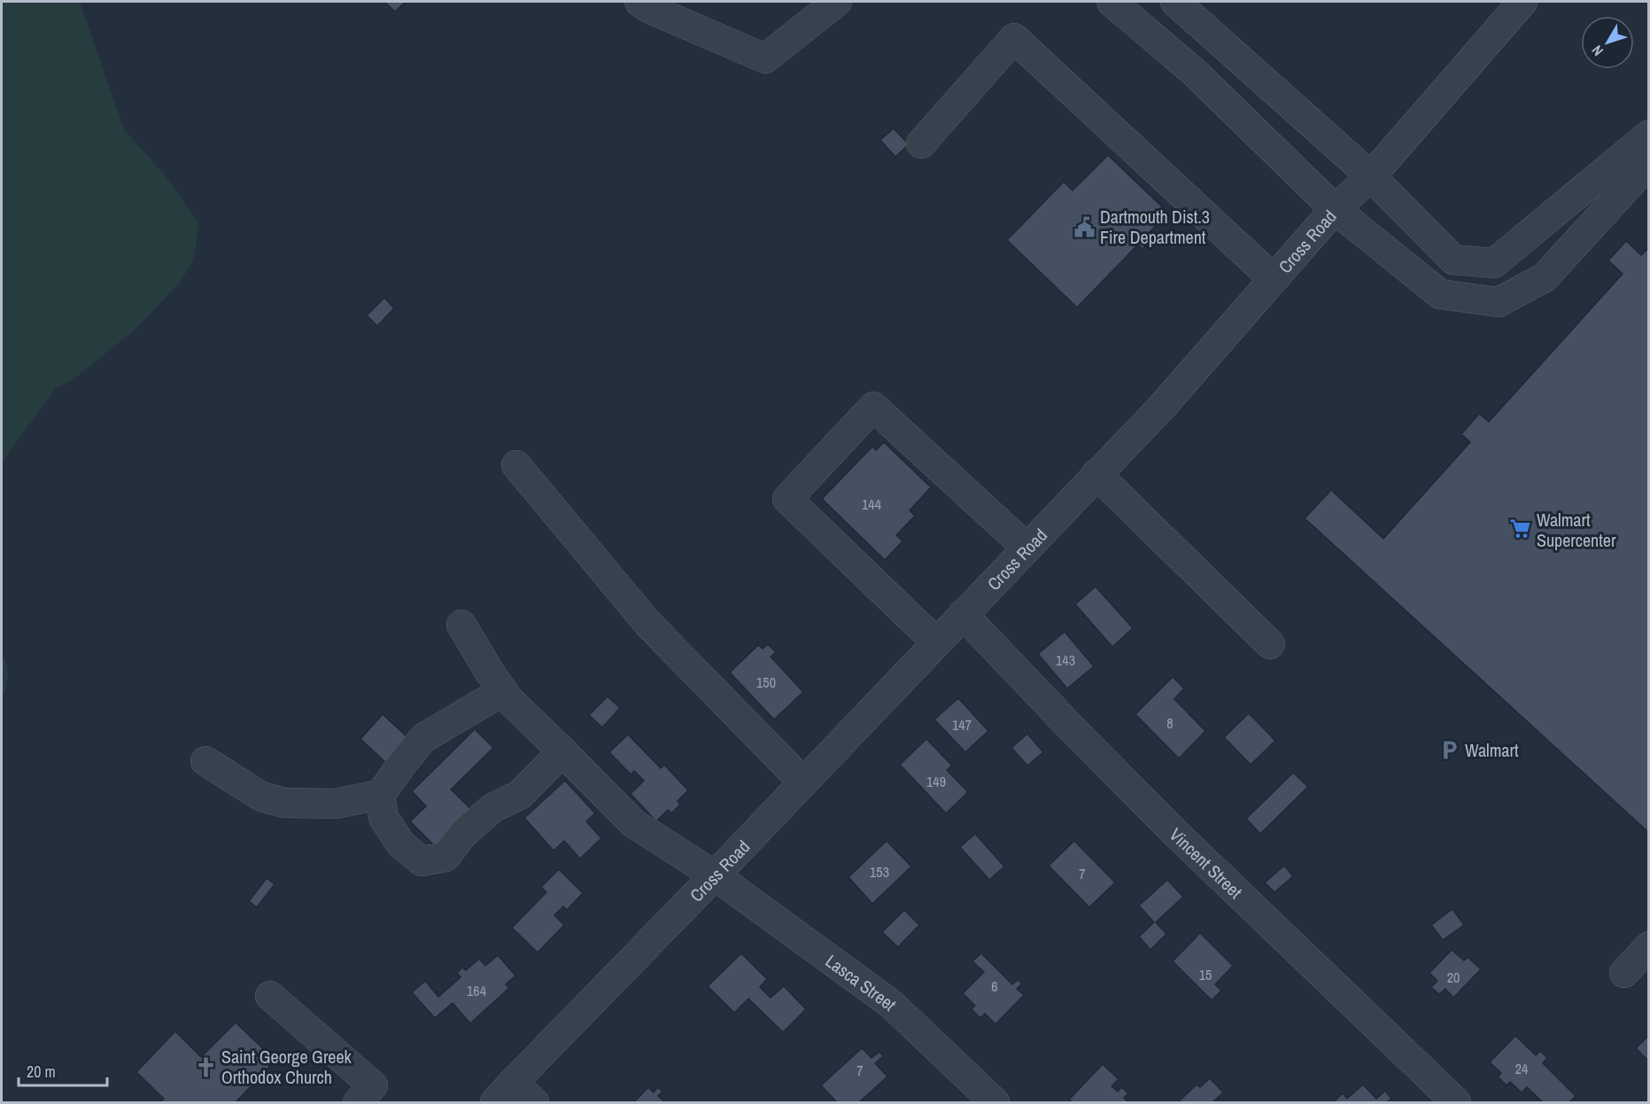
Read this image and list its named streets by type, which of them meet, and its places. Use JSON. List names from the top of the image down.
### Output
{
  "streets": {
    "street": ["Cross Road", "Vincent Street", "Lasca Street"]
  },
  "crossings": [
    ["Cross Road", "Vincent Street"],
    ["Cross Road", "Lasca Street"]
  ],
  "places": {
    "public building": ["Dartmouth Dist.3 Fire Department"],
    "supermarket": ["Walmart Supercenter"],
    "parking": ["Walmart"],
    "church": ["Saint George Greek Orthodox Church"]
  },
  "house_numbers": [
    "144",
    "143",
    "150",
    "8",
    "147",
    "149",
    "153",
    "7",
    "15",
    "20",
    "6",
    "164",
    "24",
    "7"
  ],
  "scale_bar": "20 m",
  "north": "bottom left"
}
